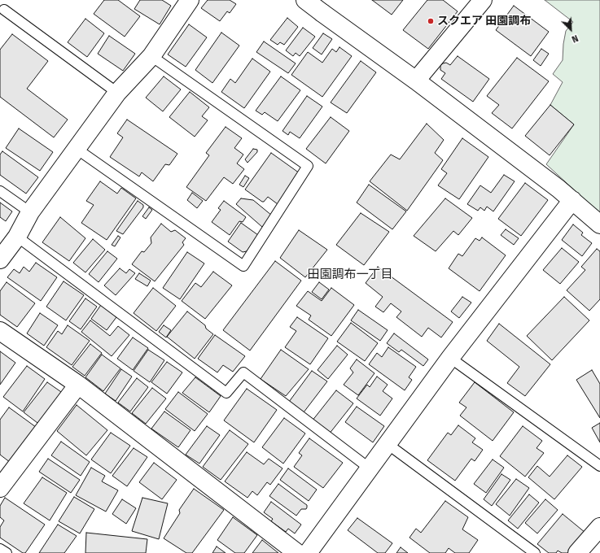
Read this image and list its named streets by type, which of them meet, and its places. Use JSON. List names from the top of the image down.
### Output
{
  "districts": ["田園調布一丁目"],
  "places": ["スクエア 田園調布"],
  "north": "bottom right"
}
